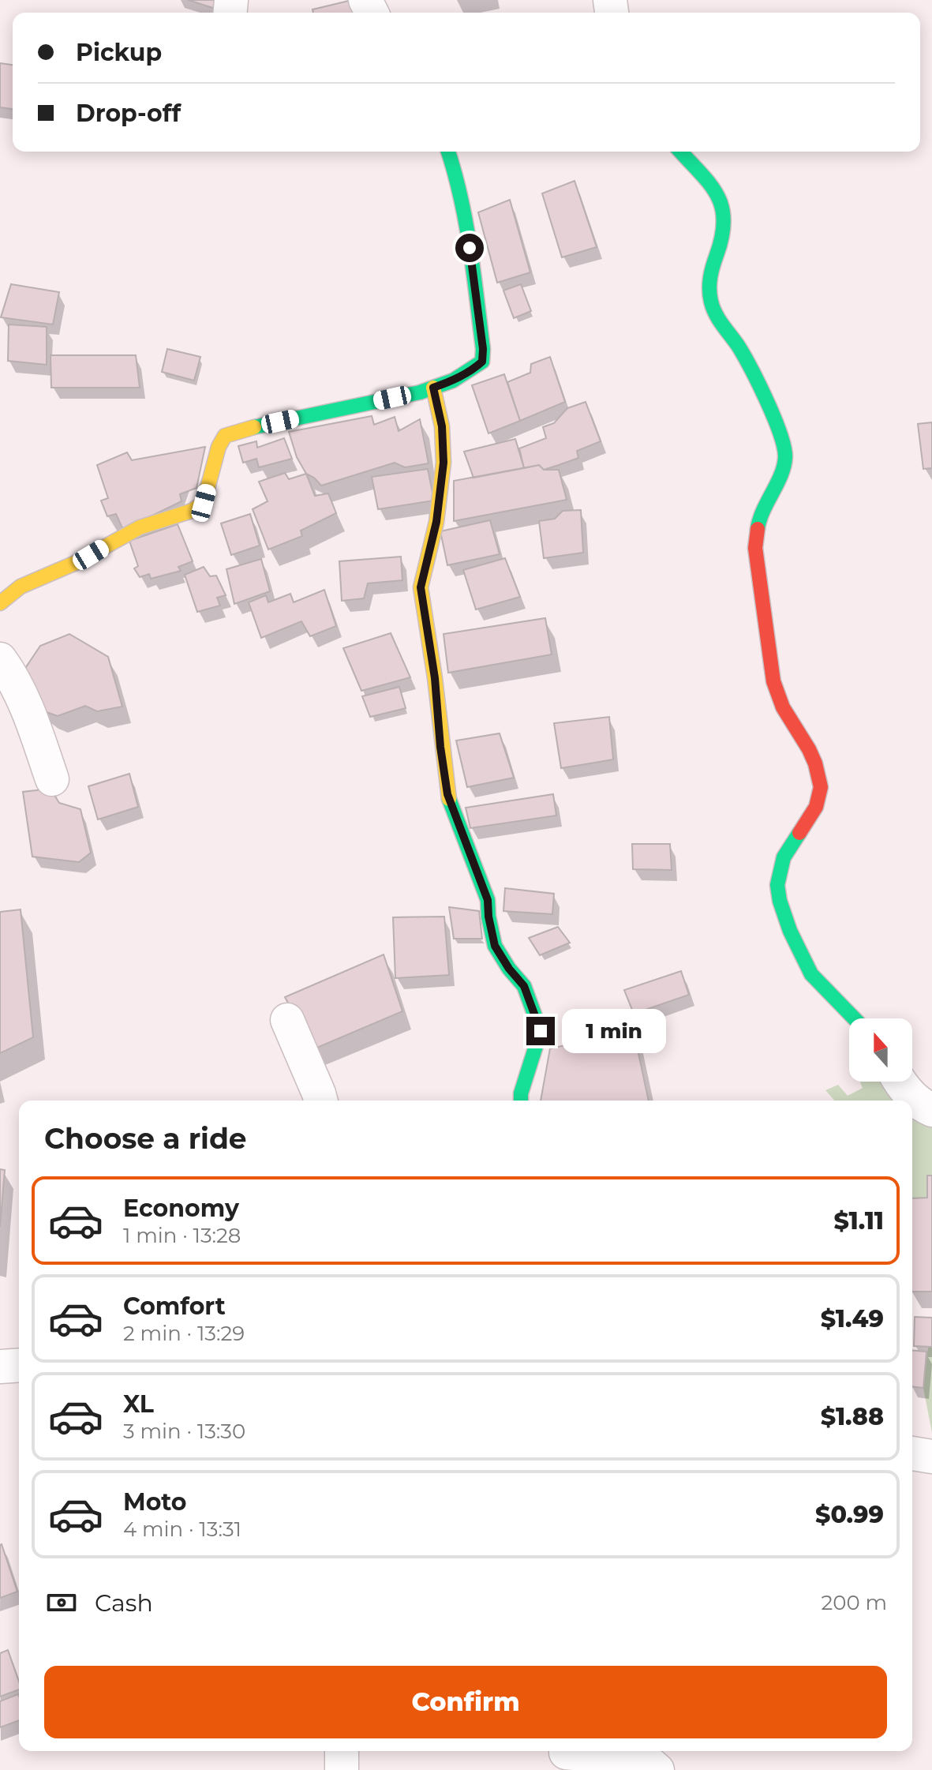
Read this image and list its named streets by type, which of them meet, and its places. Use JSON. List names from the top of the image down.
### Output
{
  "north": "top",
  "page": {
    "banner": ["Pickup", "Drop-off"],
    "bubble": "1 min",
    "heading": "Choose a ride",
    "list": [
      {
        "name": "Economy",
        "note": "1 min · 13:28",
        "value": "$1.11"
      },
      {
        "name": "Comfort",
        "note": "2 min · 13:29",
        "value": "$1.49"
      },
      {
        "name": "XL",
        "note": "3 min · 13:30",
        "value": "$1.88"
      },
      {
        "name": "Moto",
        "note": "4 min · 13:31",
        "value": "$0.99"
      }
    ],
    "pay": ["Cash", "200 m"],
    "buttons": "Confirm"
  }
}
